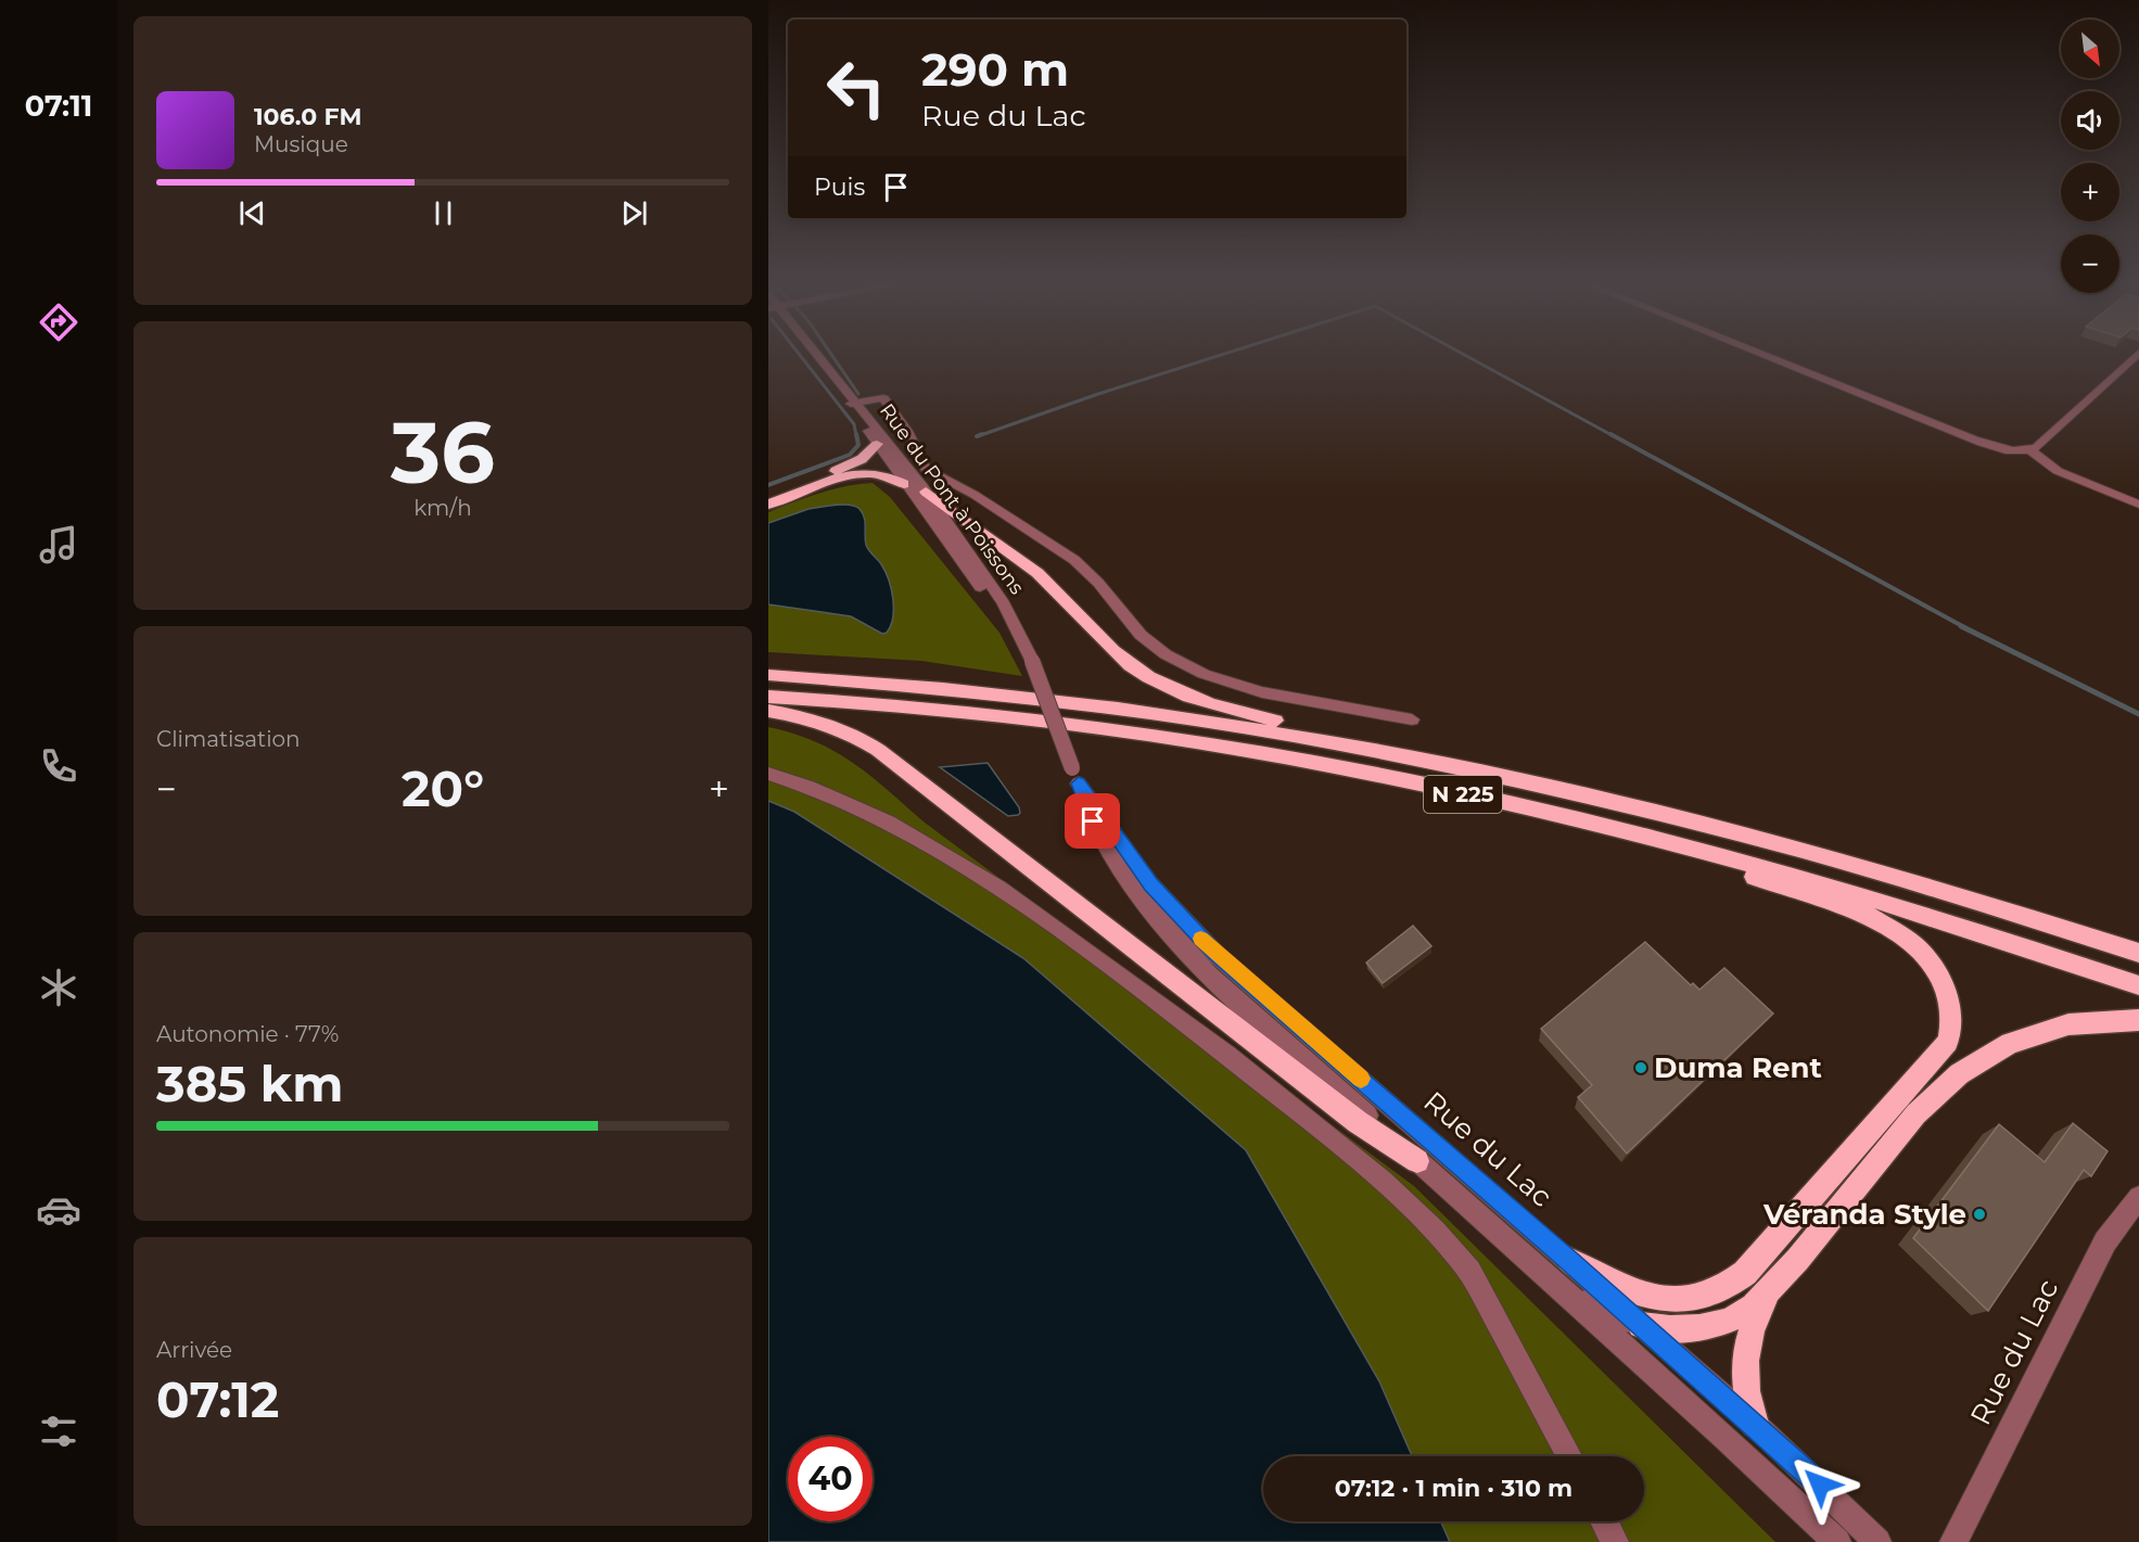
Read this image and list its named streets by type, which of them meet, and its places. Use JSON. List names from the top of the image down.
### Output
{
  "streets": {
    "highway": ["N 225"],
    "street": ["Rue du Pont à Poissons", "Rue du Lac"]
  },
  "crossings": [
    ["Rue du Pont à Poissons", "Rue du Lac"]
  ],
  "places": ["Duma Rent", "Véranda Style"],
  "north": "bottom right",
  "page": {
    "tabs": "07:11",
    "map_buttons": ["+", "−"],
    "turn": ["290 m", "Rue du Lac"],
    "song": ["106.0 FM", "Musique"],
    "then": "Puis",
    "tile": [
      ["36", "km/h"],
      "Climatisation",
      ["Autonomie · 77%", "385 km"],
      ["Arrivée", "07:12"]
    ],
    "heat": ["−", "20°", "+"],
    "limit": "40",
    "trip": "07:12 · 1 min · 310 m"
  }
}
